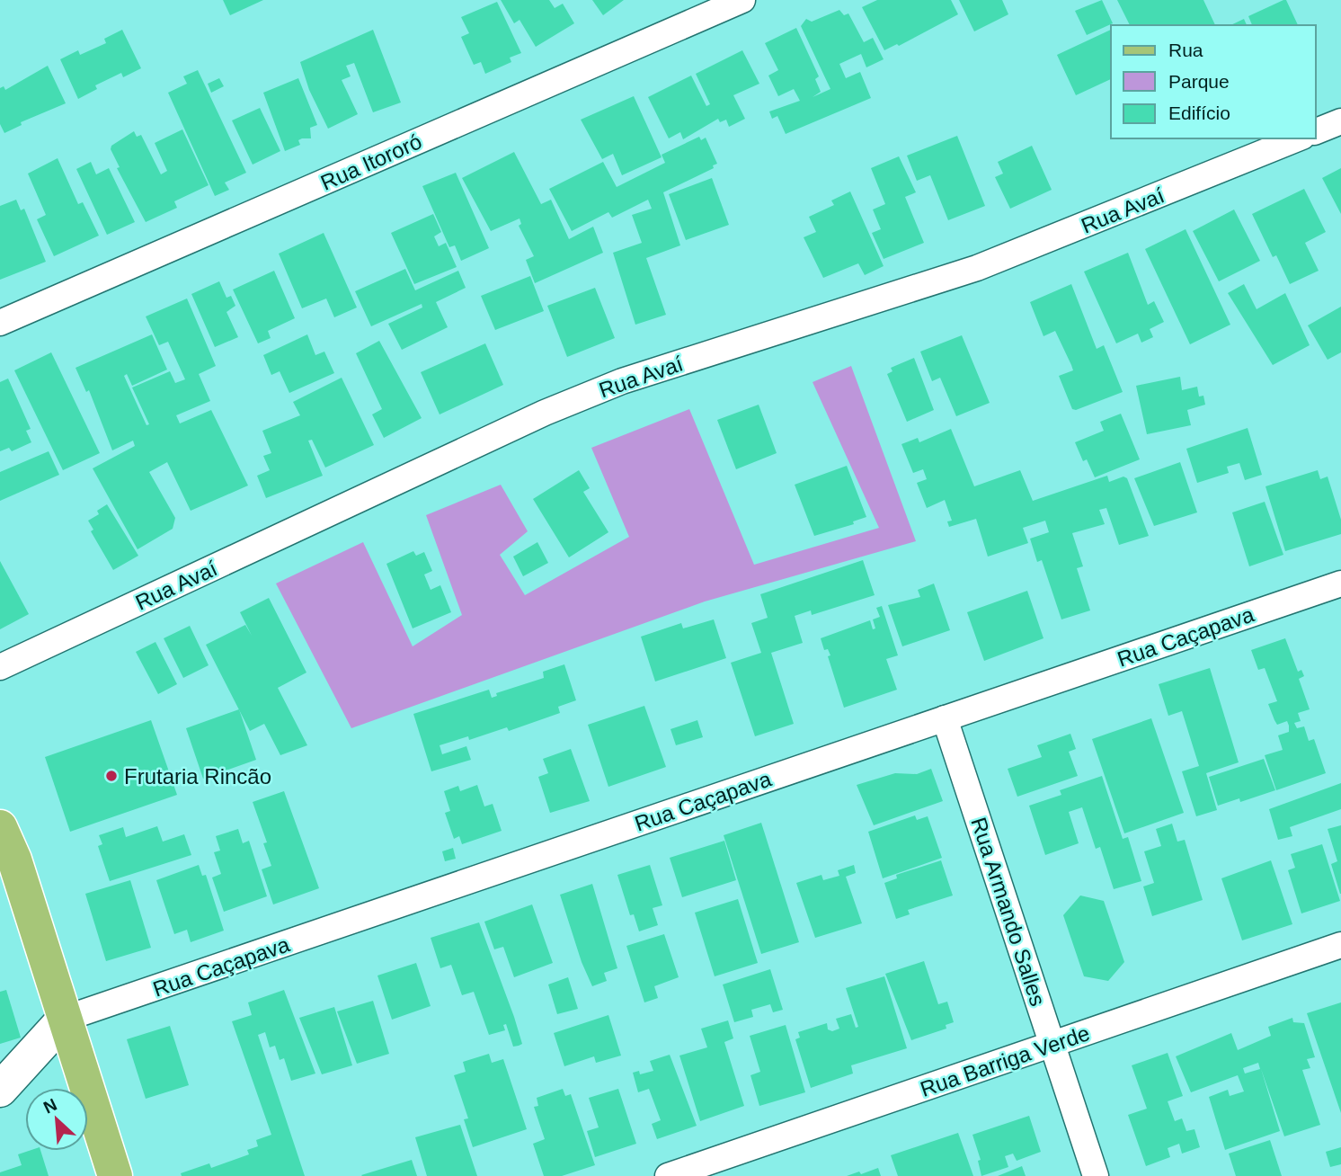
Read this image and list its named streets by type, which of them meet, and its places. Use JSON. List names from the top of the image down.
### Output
{
  "streets": {
    "street": [
      "Rua Itororó",
      "Rua Avaí",
      "Rua Caçapava",
      "Rua Armando Salles",
      "Rua Barriga Verde"
    ]
  },
  "crossings": [
    ["Rua Caçapava", "Rua Armando Salles"],
    ["Rua Armando Salles", "Rua Barriga Verde"]
  ],
  "places": ["Frutaria Rincão"],
  "legend": ["Rua", "Parque", "Edifício"],
  "north": "top left"
}
